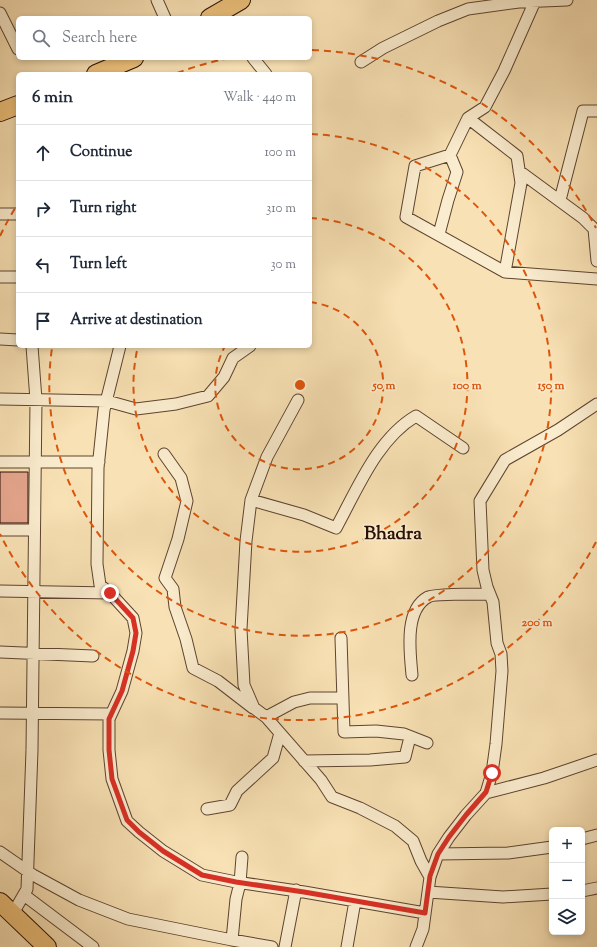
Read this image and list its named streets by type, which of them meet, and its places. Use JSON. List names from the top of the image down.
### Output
{
  "districts": ["Bhadra"],
  "page": {
    "search": "Search here",
    "heading": ["6 min", "Walk · 440 m"],
    "list": [
      ["Continue", "100 m"],
      ["Turn right", "310 m"],
      ["Turn left", "30 m"],
      "Arrive at destination"
    ],
    "map_buttons": ["+", "−"]
  },
  "rings": [
    "50 m",
    "100 m",
    "150 m",
    "200 m"
  ]
}
